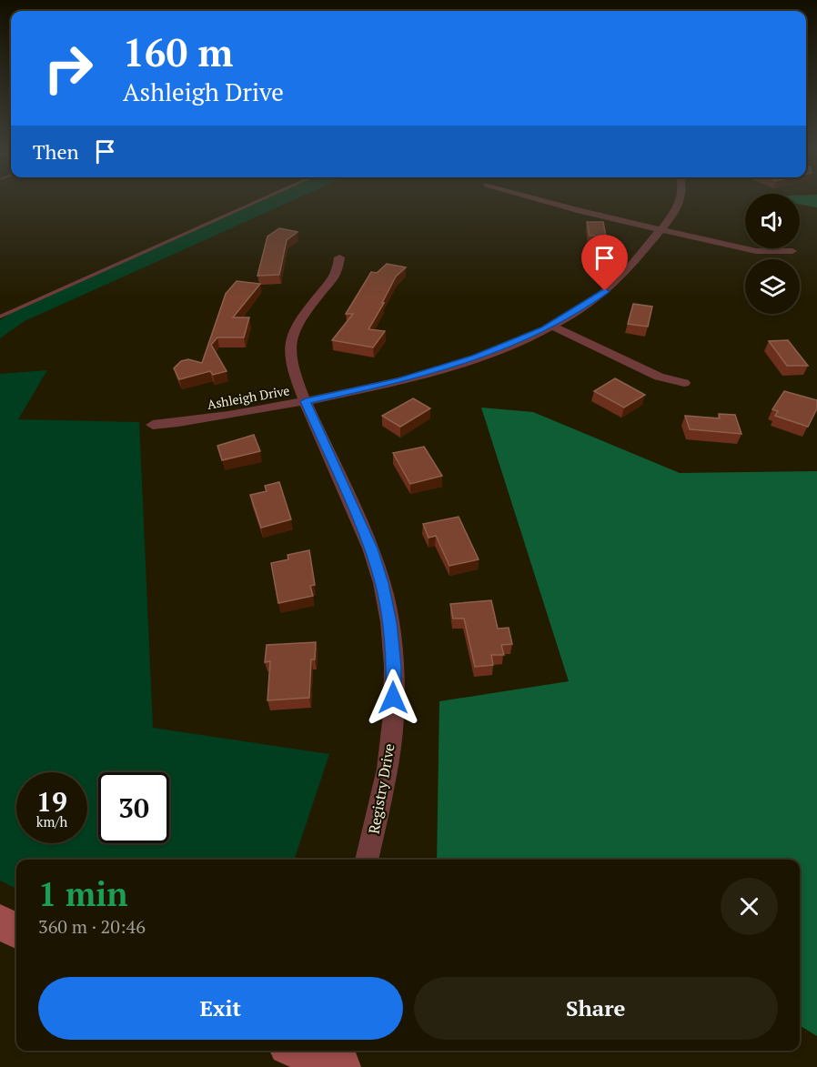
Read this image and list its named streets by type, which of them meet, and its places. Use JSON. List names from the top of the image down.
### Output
{
  "streets": {
    "street": ["Ashleigh Drive", "Registry Drive"]
  },
  "crossings": [
    ["Ashleigh Drive", "Registry Drive"]
  ],
  "page": {
    "turn": ["160 m", "Ashleigh Drive"],
    "then": "Then",
    "speed": "19 km/h",
    "limit": "30",
    "heading": ["1 min", "360 m · 20:46"],
    "buttons": ["Exit", "Share"]
  }
}
